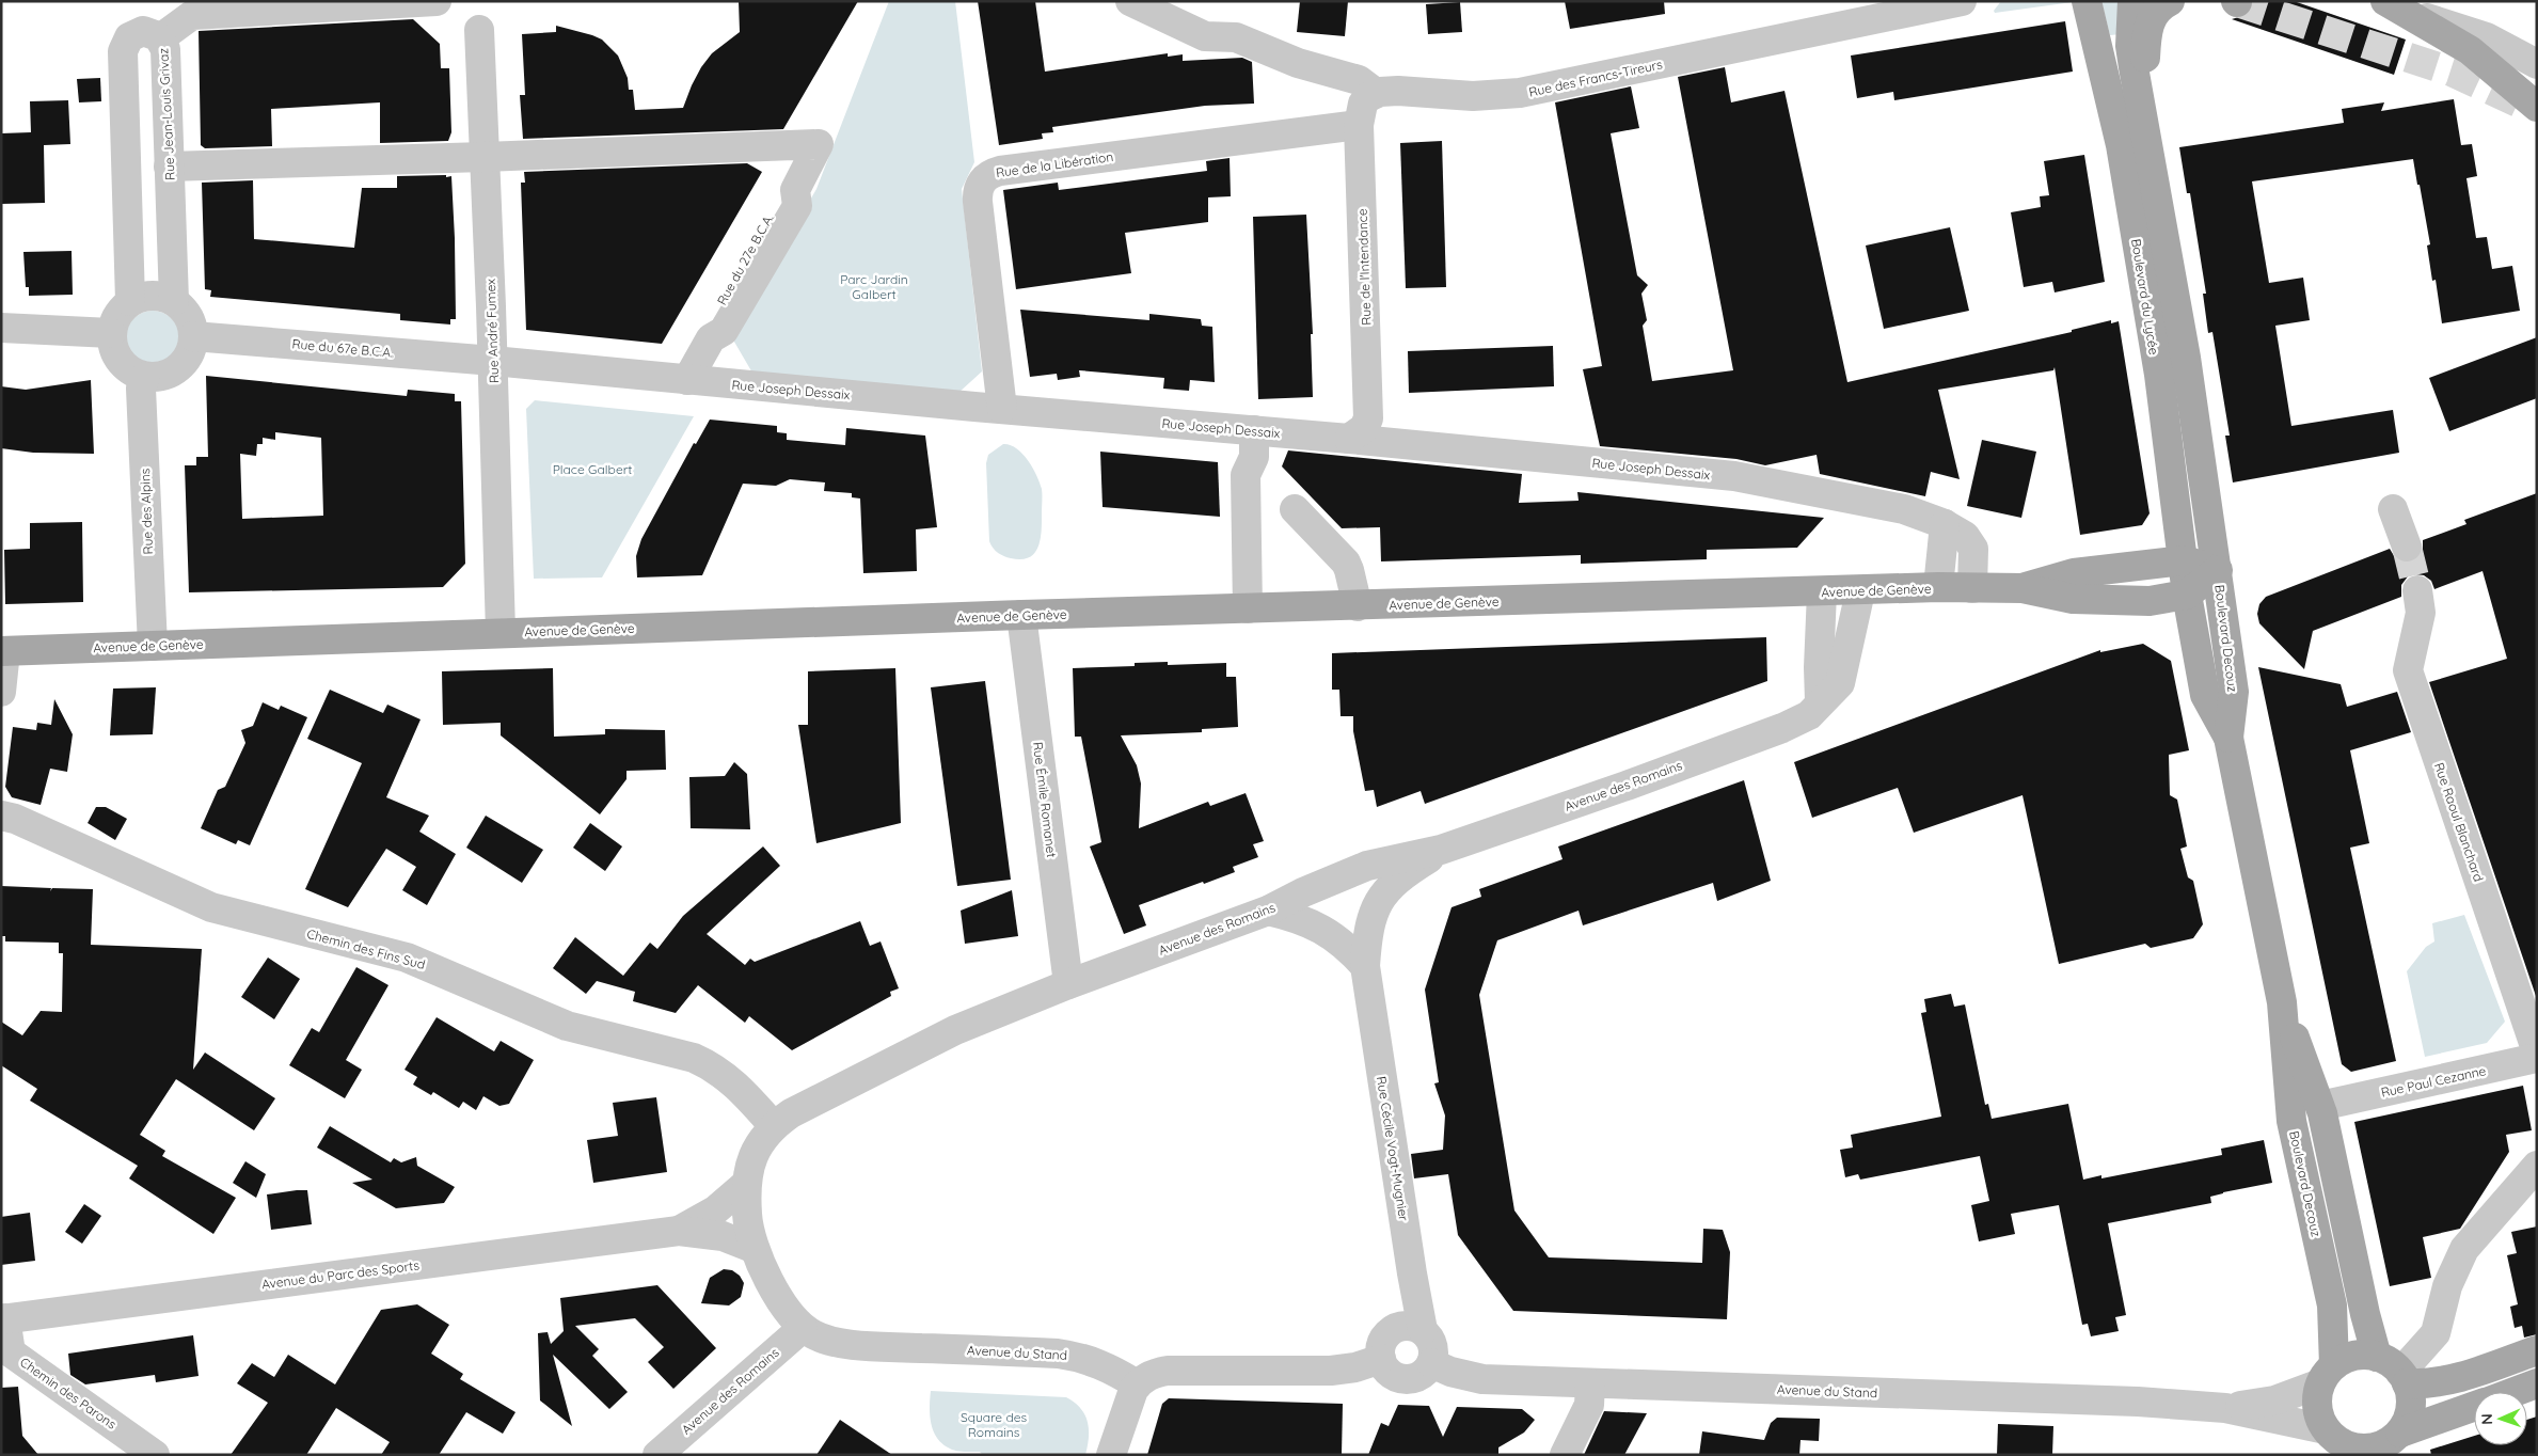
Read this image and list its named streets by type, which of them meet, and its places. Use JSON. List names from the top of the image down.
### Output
{
  "streets": {
    "main road": ["Boulevard du Lycée", "Avenue de Genève", "Boulevard Decouz"],
    "street": [
      "Rue des Francs-Tireurs",
      "Rue Jean-Louis Grivaz",
      "Rue de la Libération",
      "Rue du 27e B.C.A.",
      "Rue de l'Intendance",
      "Rue André Fumex",
      "Rue du 67e B.C.A.",
      "Rue Joseph Dessaix",
      "Rue des Alpins",
      "Avenue des Romains",
      "Rue Émile Romanet",
      "Rue Raoul Blanchard",
      "Chemin des Fins Sud",
      "Rue Paul Cezanne",
      "Rue Cécile Vogt-Mugnier",
      "Avenue du Parc des Sports",
      "Avenue du Stand",
      "Chemin des Parons"
    ]
  },
  "crossings": [
    ["Rue des Francs-Tireurs", "Rue de l'Intendance"],
    ["Rue Jean-Louis Grivaz", "Rue du 67e B.C.A."],
    ["Rue Jean-Louis Grivaz", "Rue des Alpins"],
    ["Rue de la Libération", "Rue de l'Intendance"],
    ["Rue de la Libération", "Rue Joseph Dessaix"],
    ["Rue du 27e B.C.A.", "Rue André Fumex"],
    ["Rue du 27e B.C.A.", "Rue Joseph Dessaix"],
    ["Rue de l'Intendance", "Rue Joseph Dessaix"],
    ["Boulevard du Lycée", "Avenue de Genève"],
    ["Boulevard du Lycée", "Boulevard Decouz"],
    ["Rue André Fumex", "Rue du 67e B.C.A."],
    ["Rue André Fumex", "Rue Joseph Dessaix"],
    ["Rue André Fumex", "Avenue de Genève"],
    ["Rue du 67e B.C.A.", "Rue Joseph Dessaix"],
    ["Rue du 67e B.C.A.", "Rue des Alpins"],
    ["Rue Joseph Dessaix", "Avenue de Genève"],
    ["Rue des Alpins", "Avenue de Genève"],
    ["Avenue de Genève", "Boulevard Decouz"],
    ["Avenue de Genève", "Avenue des Romains"],
    ["Avenue de Genève", "Rue Émile Romanet"],
    ["Boulevard Decouz", "Avenue du Stand"],
    ["Avenue des Romains", "Rue Émile Romanet"],
    ["Avenue des Romains", "Chemin des Fins Sud"],
    ["Avenue des Romains", "Rue Cécile Vogt-Mugnier"],
    ["Avenue des Romains", "Avenue du Parc des Sports"],
    ["Avenue des Romains", "Avenue du Stand"],
    ["Rue Cécile Vogt-Mugnier", "Avenue du Stand"],
    ["Avenue du Parc des Sports", "Chemin des Parons"]
  ],
  "parks": ["Parc Jardin Galbert", "Place Galbert", "Square des Romains"],
  "north": "left"
}
